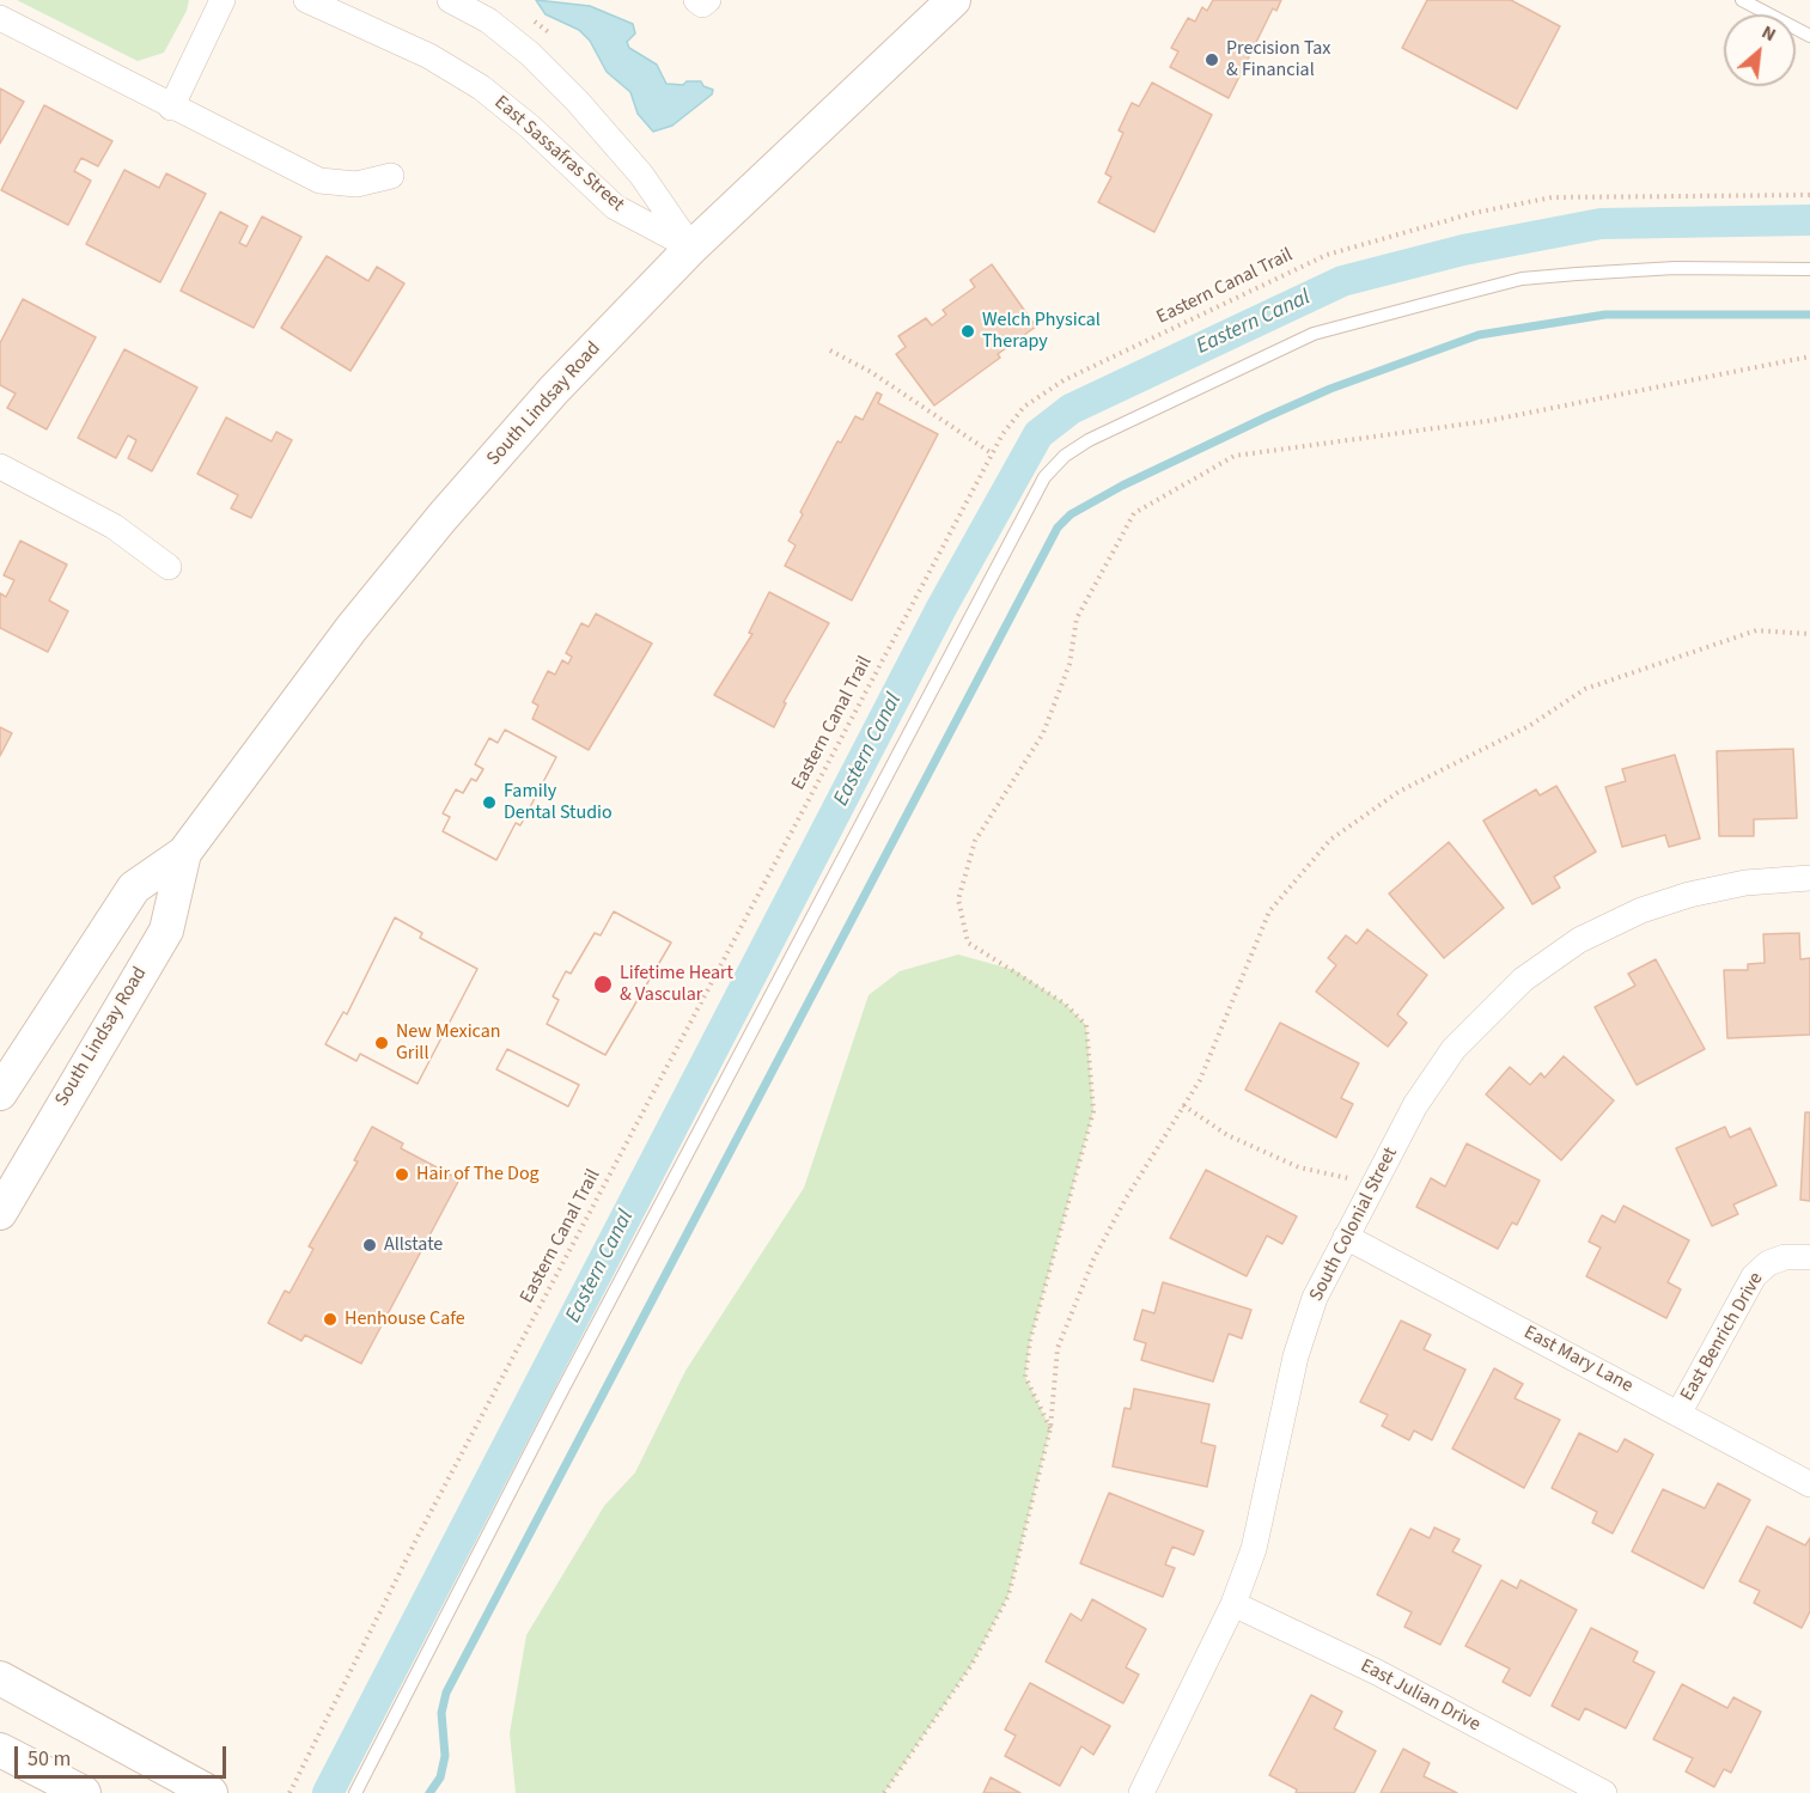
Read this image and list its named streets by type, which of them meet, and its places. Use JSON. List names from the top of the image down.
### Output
{
  "streets": {
    "main road": ["South Lindsay Road"],
    "street": [
      "East Sassafras Street",
      "South Colonial Street",
      "East Benrich Drive",
      "East Mary Lane",
      "East Julian Drive"
    ],
    "path": ["Eastern Canal Trail"]
  },
  "crossings": [
    ["East Sassafras Street", "South Lindsay Road"],
    ["South Colonial Street", "East Mary Lane"],
    ["South Colonial Street", "East Julian Drive"],
    ["East Benrich Drive", "East Mary Lane"]
  ],
  "water": ["Eastern Canal"],
  "places": [
    "Precision Tax & Financial",
    "Welch Physical Therapy",
    "Family Dental Studio",
    "Lifetime Heart & Vascular",
    "New Mexican Grill",
    "Hair of The Dog",
    "Allstate",
    "Henhouse Cafe"
  ],
  "scale_bar": "50 m",
  "north": "top right"
}
